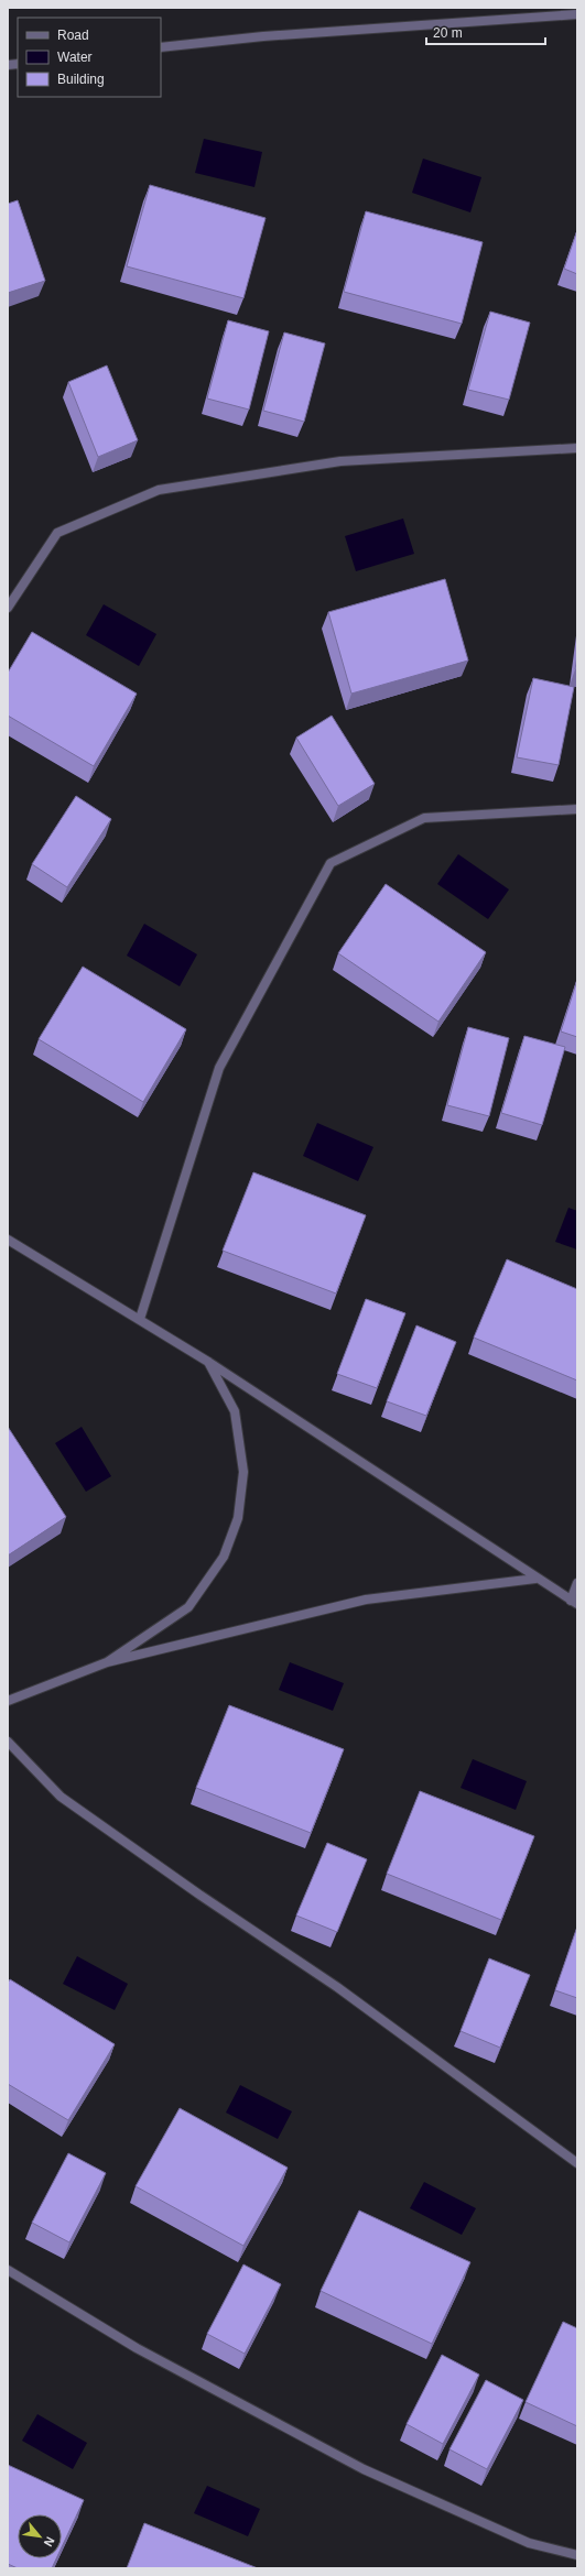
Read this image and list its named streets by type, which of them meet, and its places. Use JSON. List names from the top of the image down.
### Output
{
  "legend": ["Road", "Water", "Building"],
  "scale_bar": "20 m",
  "north": "bottom right"
}
